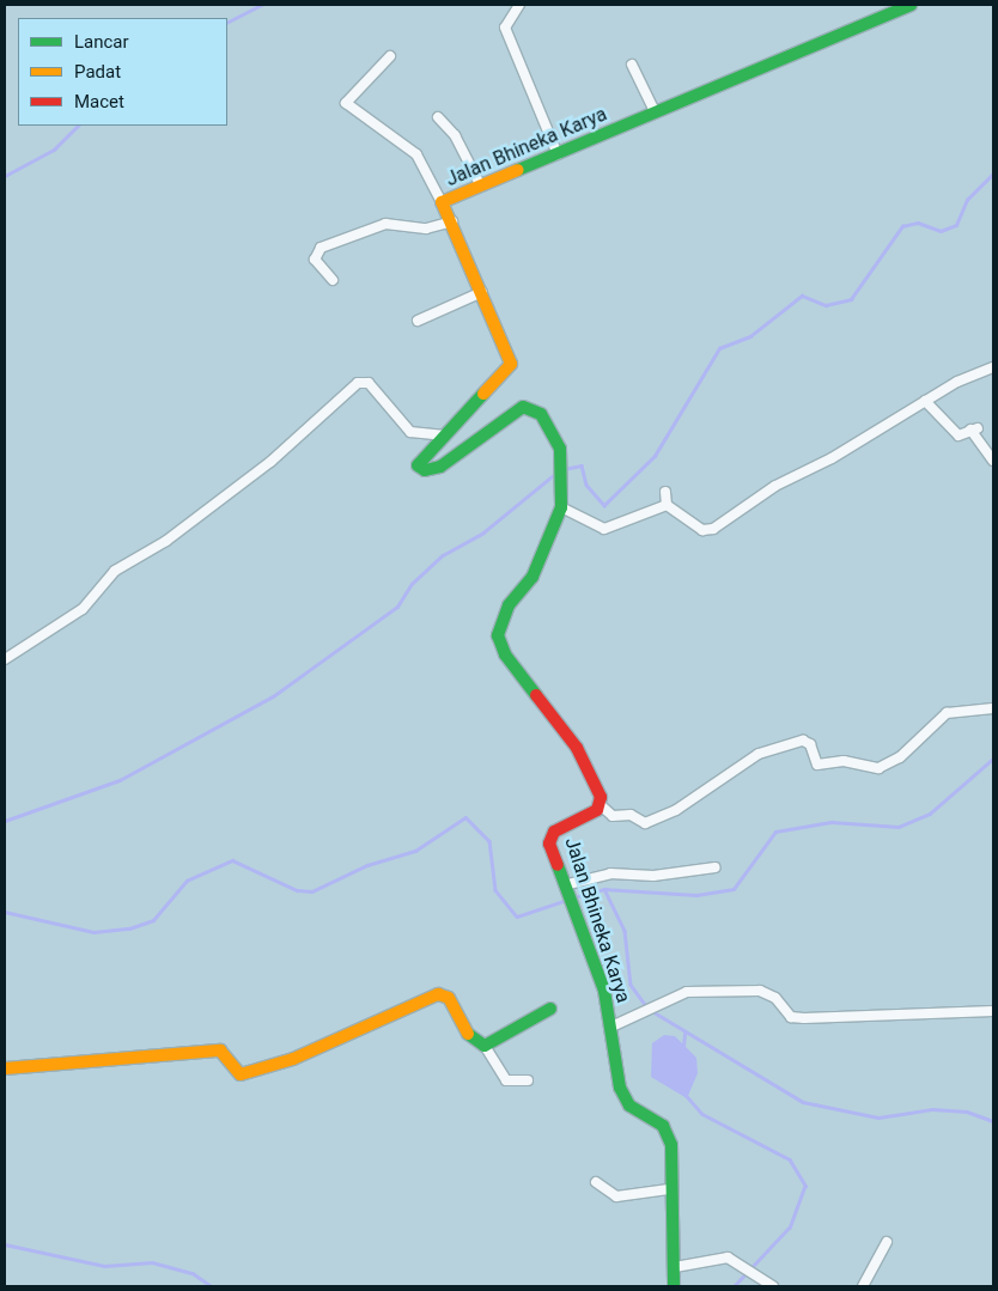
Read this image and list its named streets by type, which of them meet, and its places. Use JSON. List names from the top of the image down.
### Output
{
  "streets": {
    "street": ["Jalan Bhineka Karya"]
  },
  "legend": ["Lancar", "Padat", "Macet"]
}
